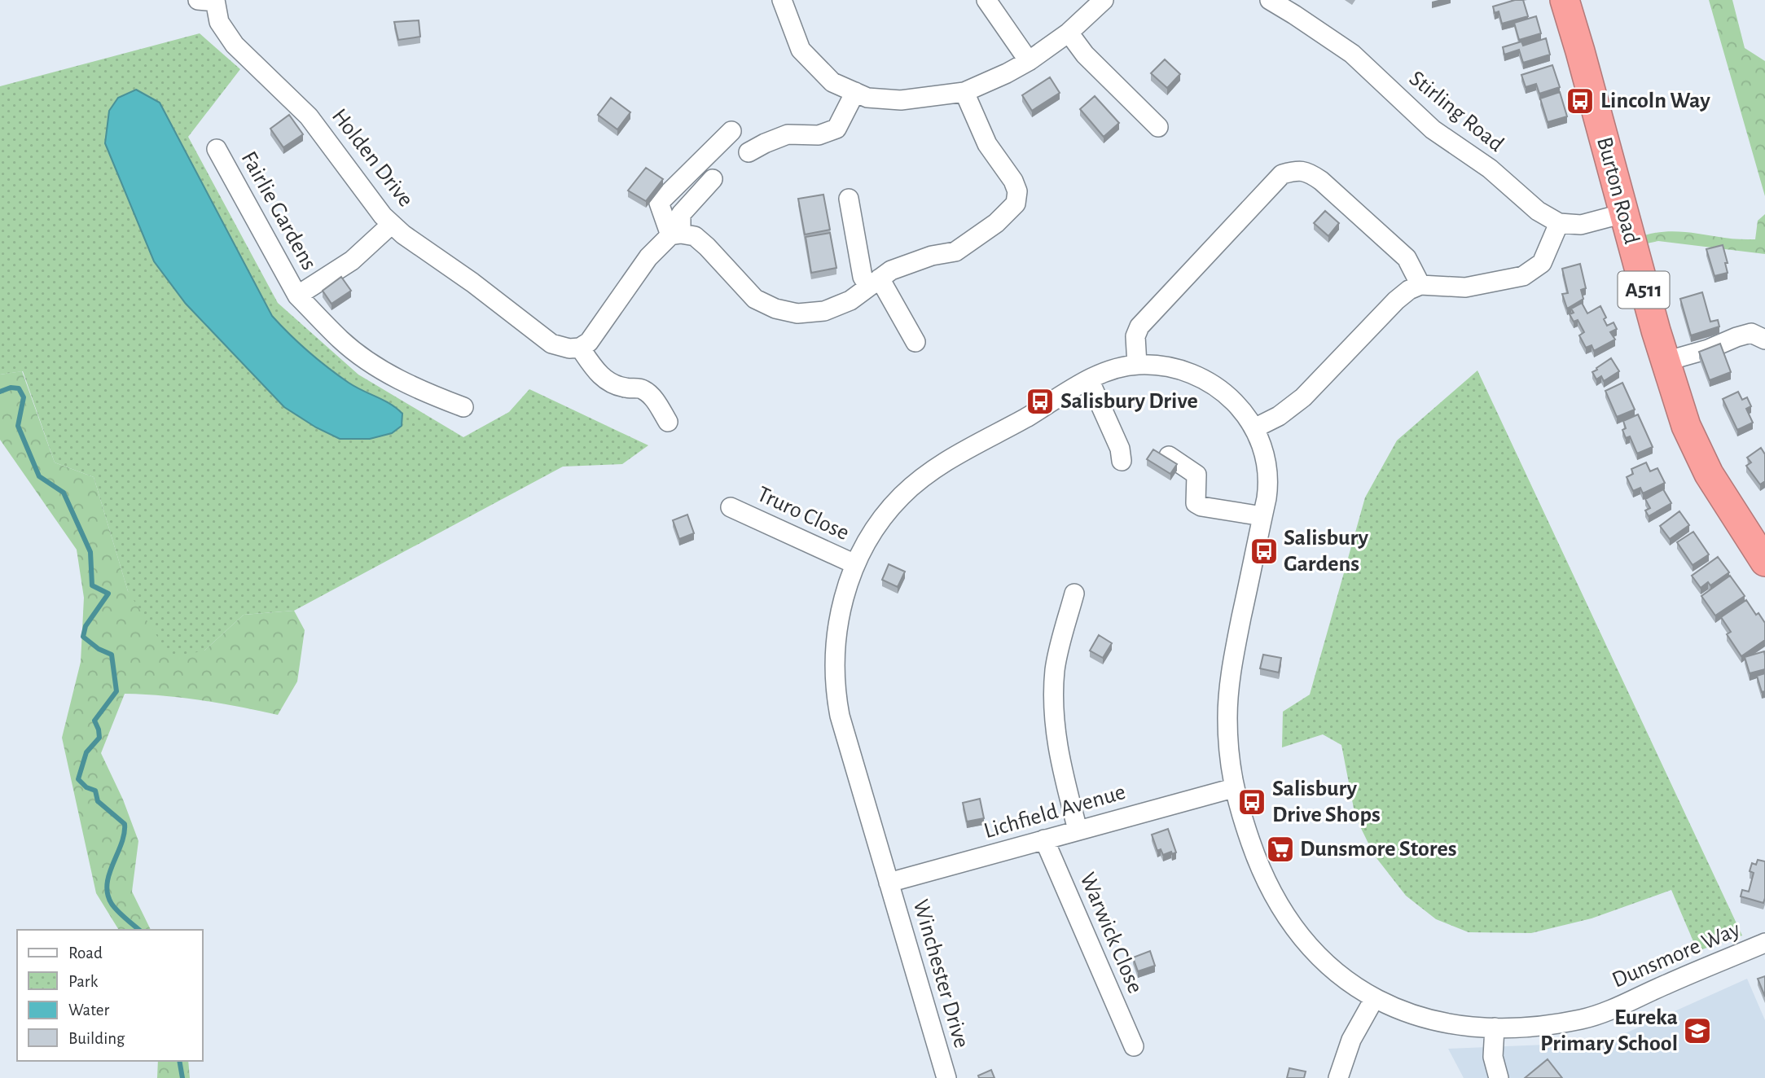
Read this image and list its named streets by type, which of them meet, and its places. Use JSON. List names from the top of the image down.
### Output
{
  "streets": {
    "highway": ["Burton Road", "A511"],
    "street": [
      "Stirling Road",
      "Holden Drive",
      "Fairlie Gardens",
      "Truro Close",
      "Lichfield Avenue",
      "Warwick Close",
      "Dunsmore Way",
      "Winchester Drive"
    ]
  },
  "crossings": [
    ["Holden Drive", "Fairlie Gardens"],
    ["Lichfield Avenue", "Warwick Close"],
    ["Lichfield Avenue", "Winchester Drive"]
  ],
  "places": {
    "bus stop": [
      "Lincoln Way",
      "Salisbury Drive",
      "Salisbury Gardens",
      "Salisbury Drive Shops"
    ],
    "supermarket": ["Dunsmore Stores"],
    "school or university": ["Eureka Primary School"]
  },
  "legend": [
    "Road",
    "Park",
    "Water",
    "Building"
  ]
}
